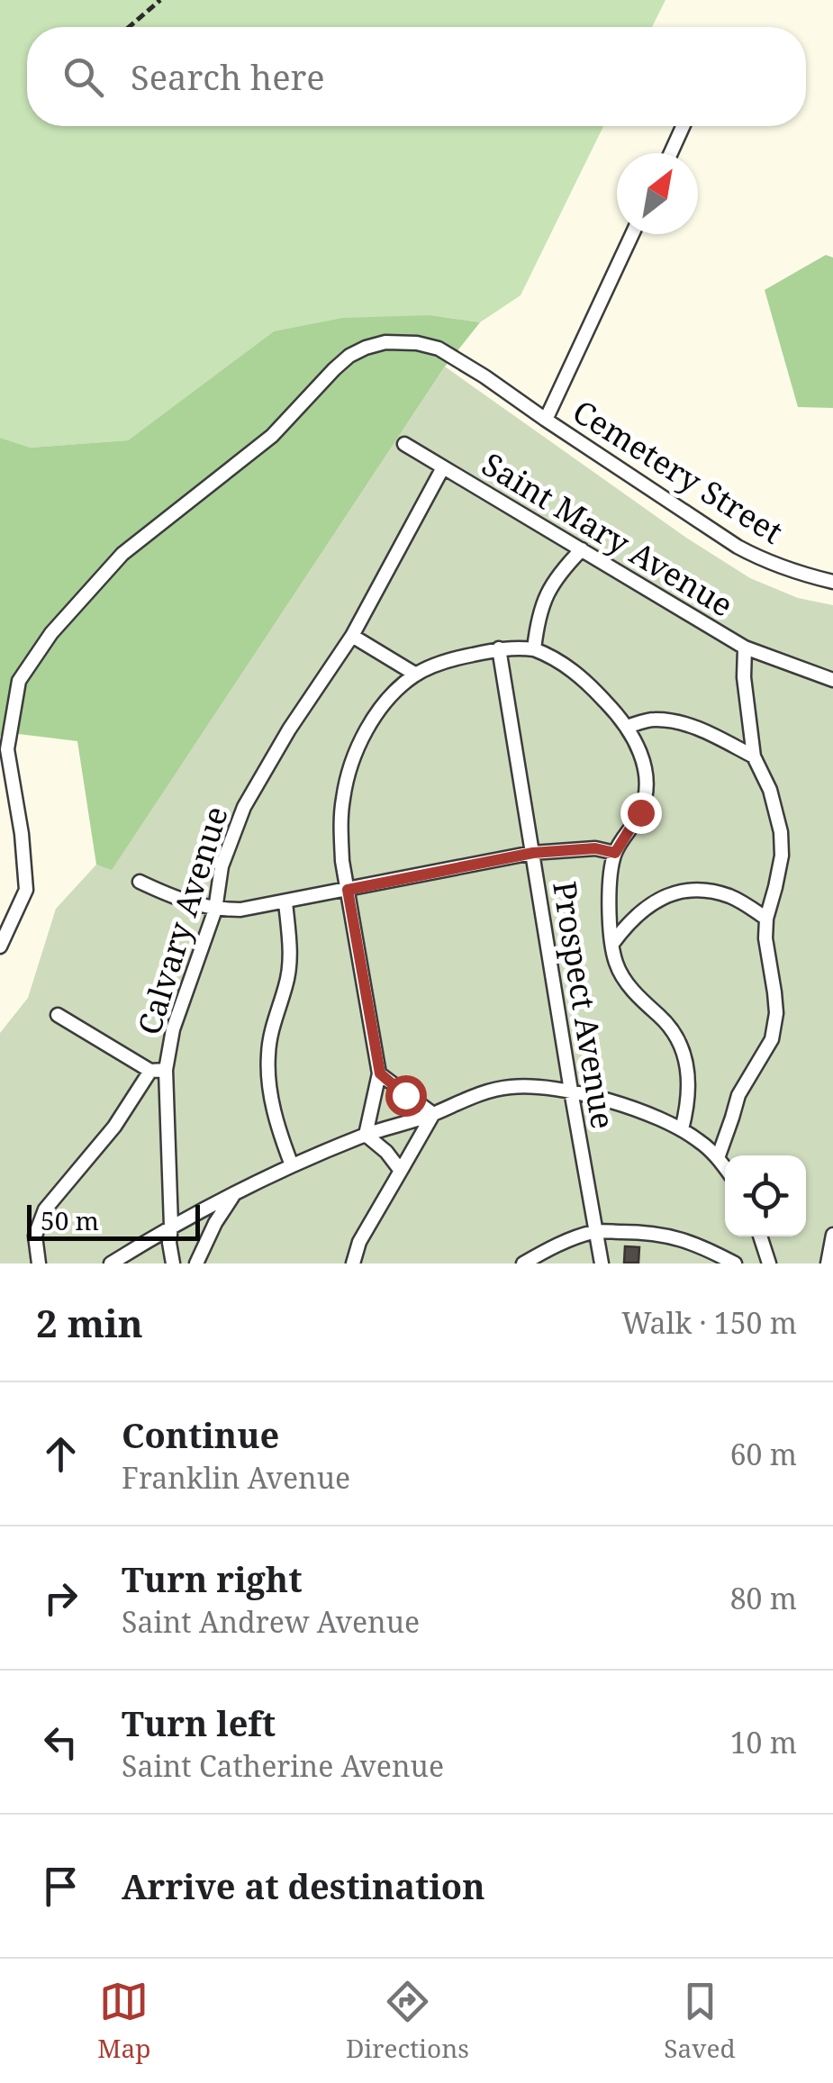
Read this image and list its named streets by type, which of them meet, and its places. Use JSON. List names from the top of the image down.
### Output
{
  "streets": {
    "lane": [
      "Cemetery Street",
      "Saint Mary Avenue",
      "Calvary Avenue",
      "Prospect Avenue"
    ]
  },
  "crossings": [
    ["Saint Mary Avenue", "Calvary Avenue"]
  ],
  "scale_bar": "50 m",
  "north": "top right",
  "page": {
    "search": "Search here",
    "scale": "50 m",
    "heading": ["2 min", "Walk · 150 m"],
    "list": [
      ["Continue", "Franklin Avenue", "60 m"],
      ["Turn right", "Saint Andrew Avenue", "80 m"],
      ["Turn left", "Saint Catherine Avenue", "10 m"],
      "Arrive at destination"
    ],
    "nav": ["Map", "Directions", "Saved"]
  }
}
